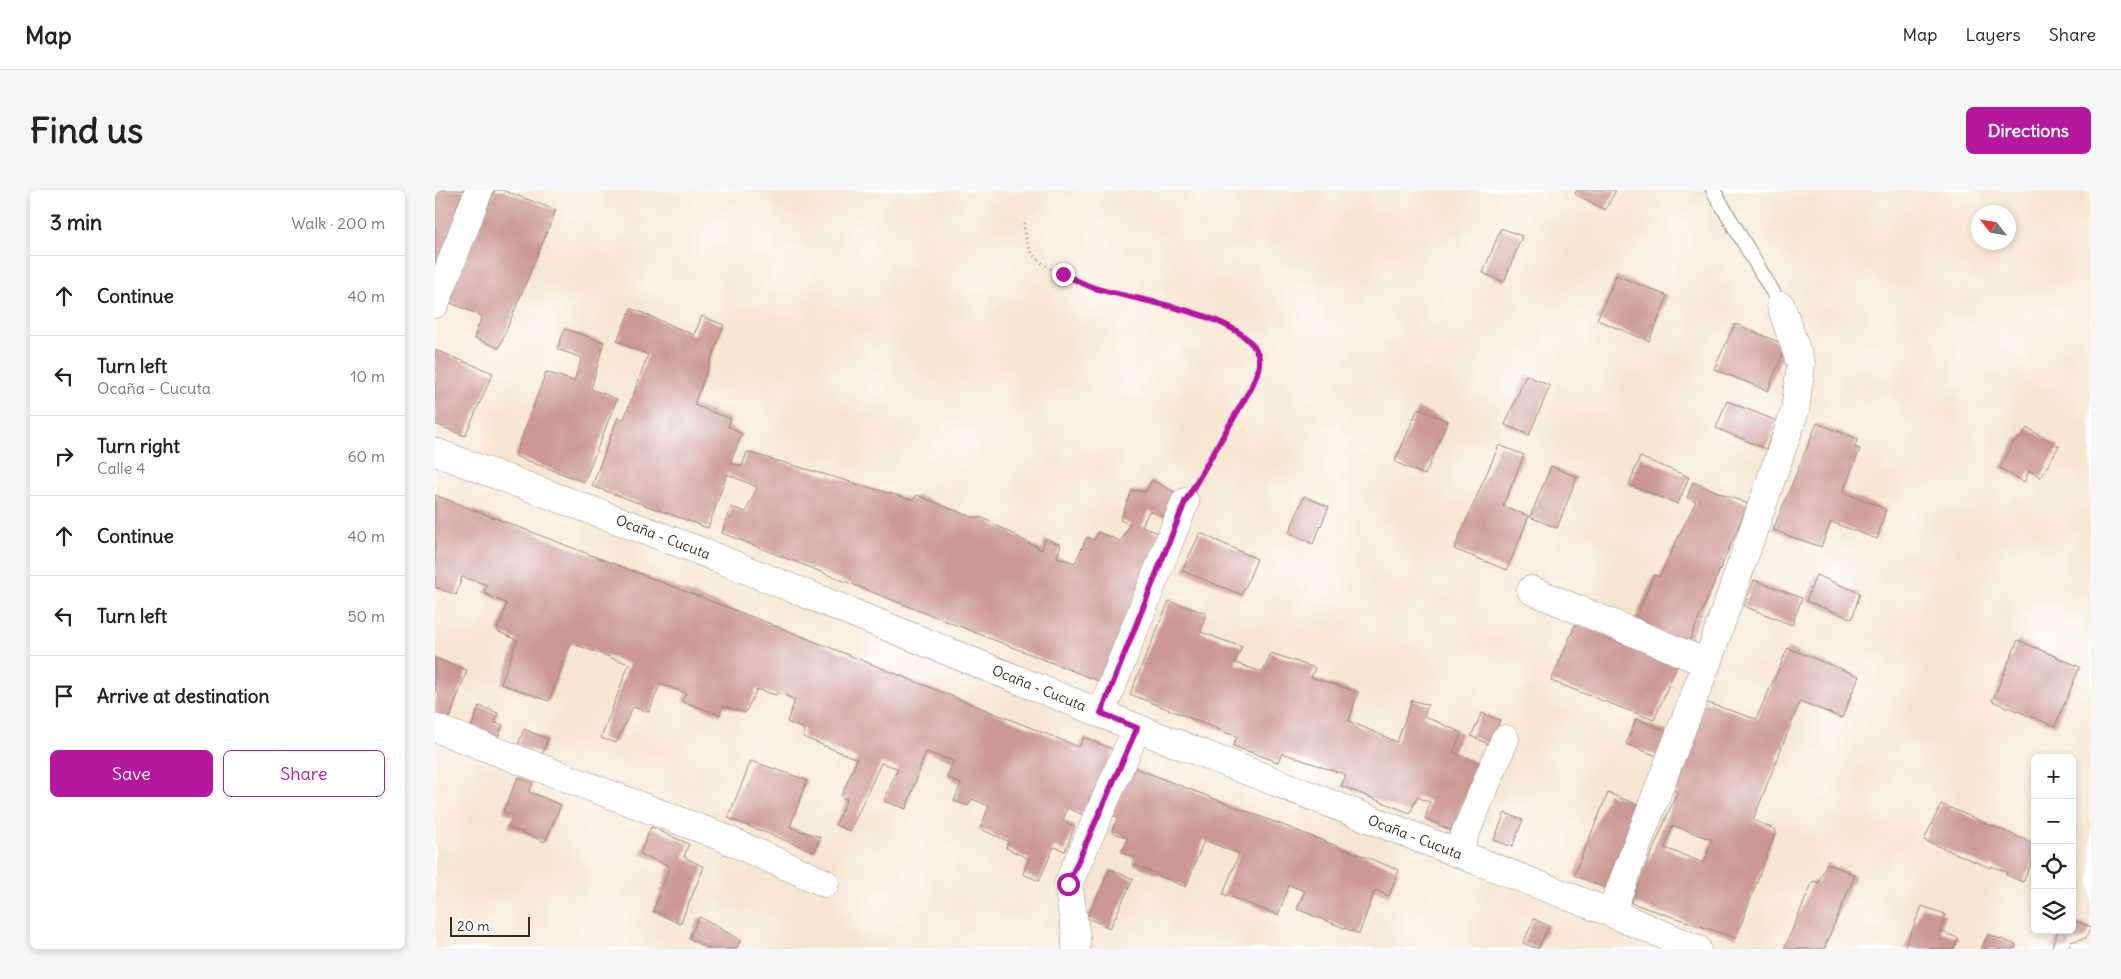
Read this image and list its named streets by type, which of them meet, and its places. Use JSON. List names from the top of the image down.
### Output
{
  "streets": {
    "street": ["Ocaña - Cucuta"]
  },
  "scale_bar": "20 m",
  "north": "top left",
  "page": {
    "header": "Map",
    "nav": ["Map", "Layers", "Share"],
    "buttons": [
      "Directions",
      ["Save", "Share"]
    ],
    "title": "Find us",
    "heading": ["3 min", "Walk · 200 m"],
    "list": [
      ["Continue", "40 m"],
      ["Turn left", "Ocaña - Cucuta", "10 m"],
      ["Turn right", "Calle 4", "60 m"],
      ["Continue", "40 m"],
      ["Turn left", "50 m"],
      "Arrive at destination"
    ],
    "map_buttons": ["+", "−"],
    "scale": "20 m"
  }
}
